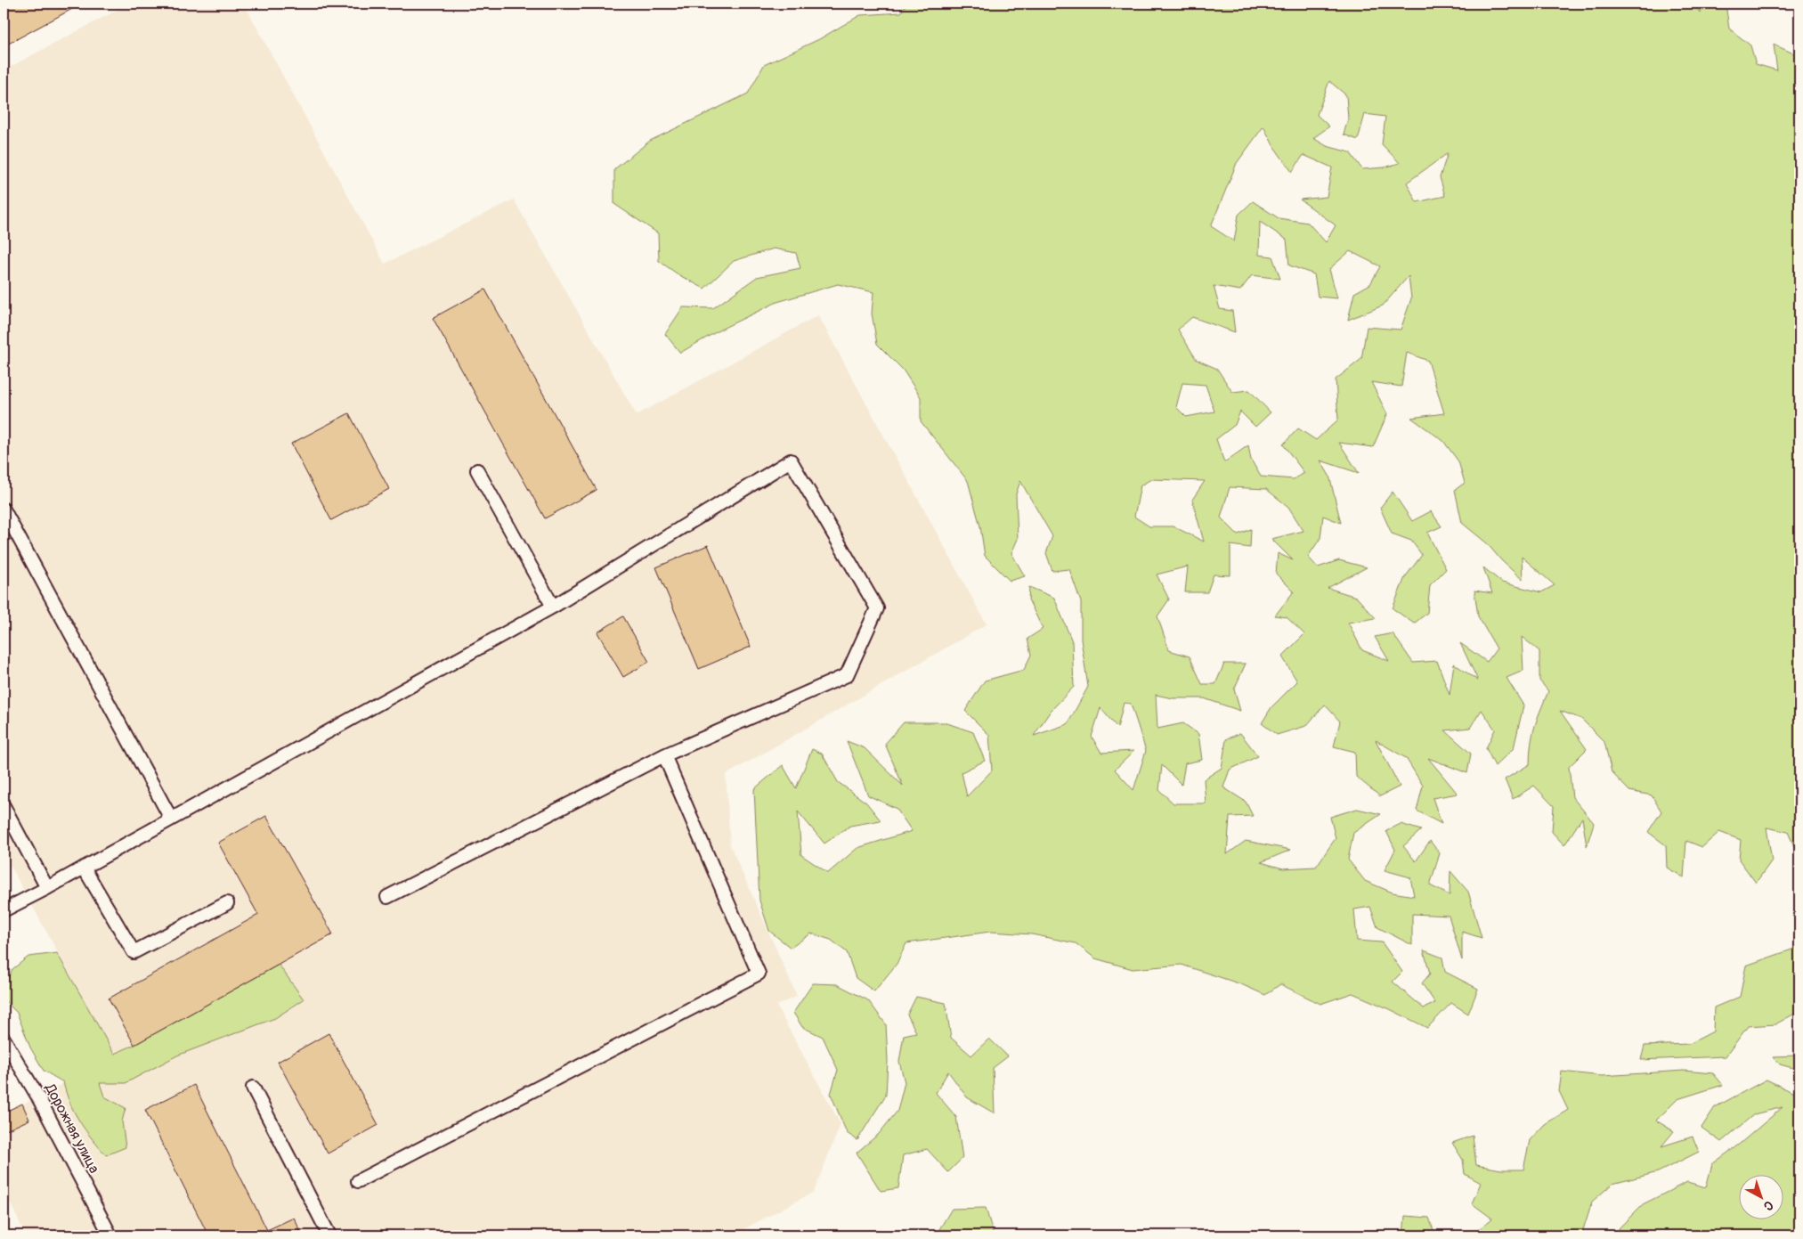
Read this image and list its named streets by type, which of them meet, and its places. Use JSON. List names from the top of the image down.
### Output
{
  "streets": {
    "lane": ["Дорожная улица"]
  },
  "north": "bottom right"
}
